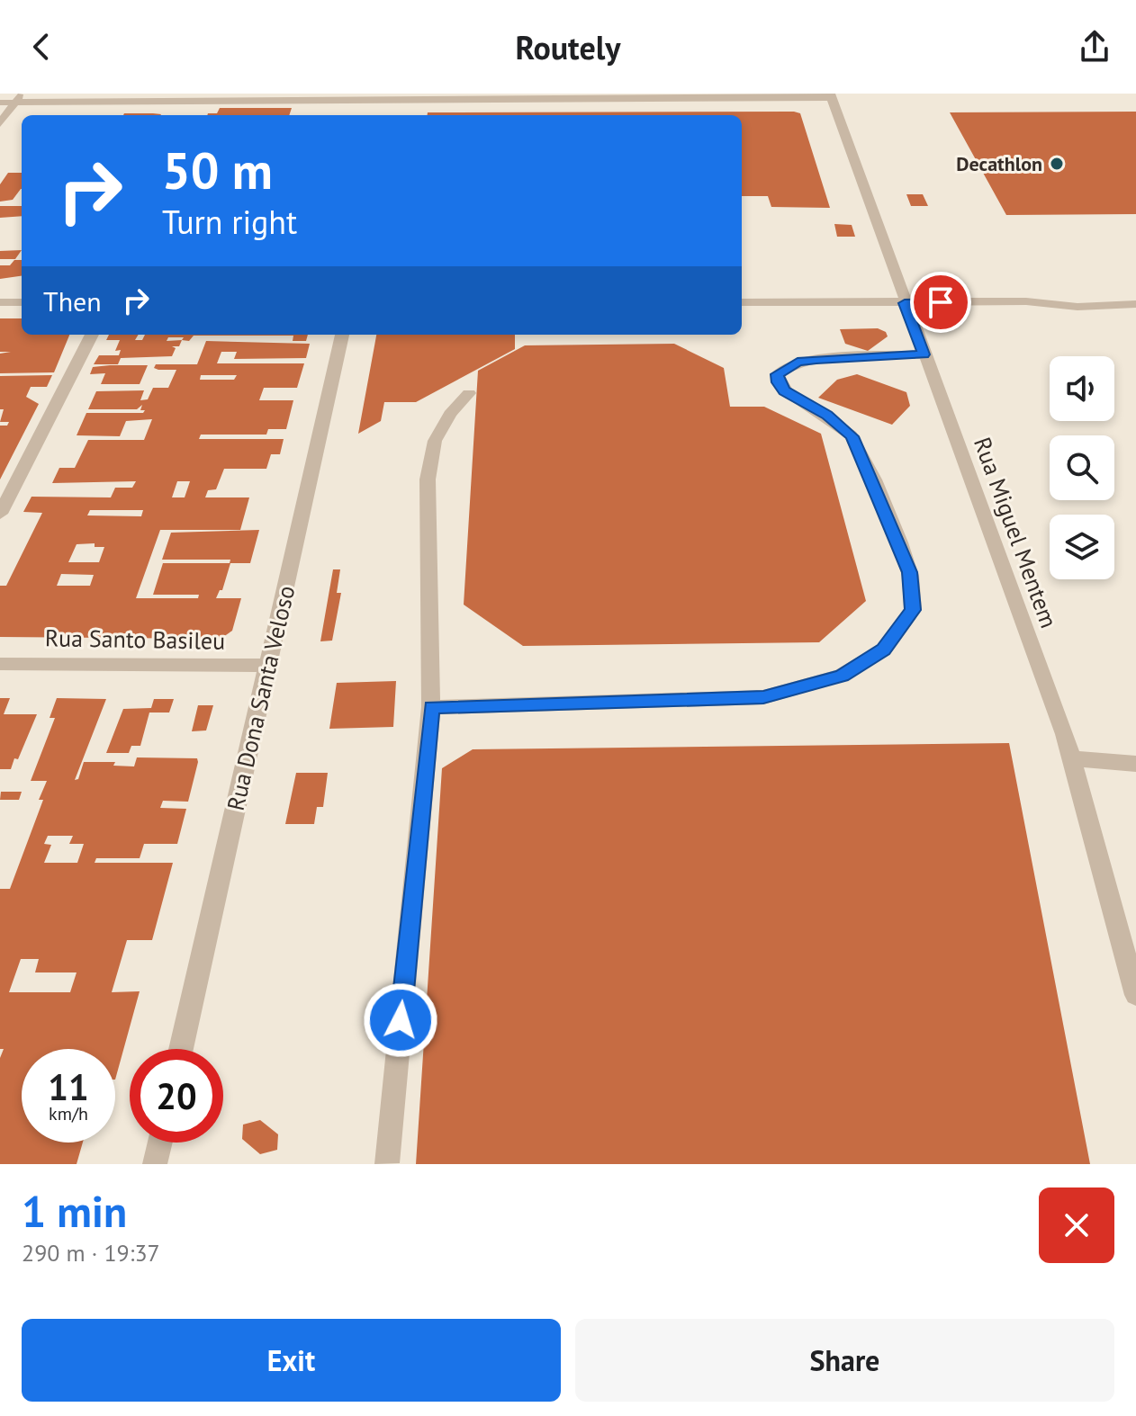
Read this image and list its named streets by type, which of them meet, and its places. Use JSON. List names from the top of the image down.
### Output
{
  "streets": {
    "street": ["Rua Miguel Mentem", "Rua Santo Basileu", "Rua Dona Santa Veloso"]
  },
  "crossings": [
    ["Rua Santo Basileu", "Rua Dona Santa Veloso"]
  ],
  "places": ["Decathlon"],
  "page": {
    "header": "Routely",
    "turn": ["50 m", "Turn right"],
    "then": "Then",
    "speed": "11 km/h",
    "limit": "20",
    "heading": ["1 min", "290 m · 19:37"],
    "buttons": ["Exit", "Share"]
  }
}
